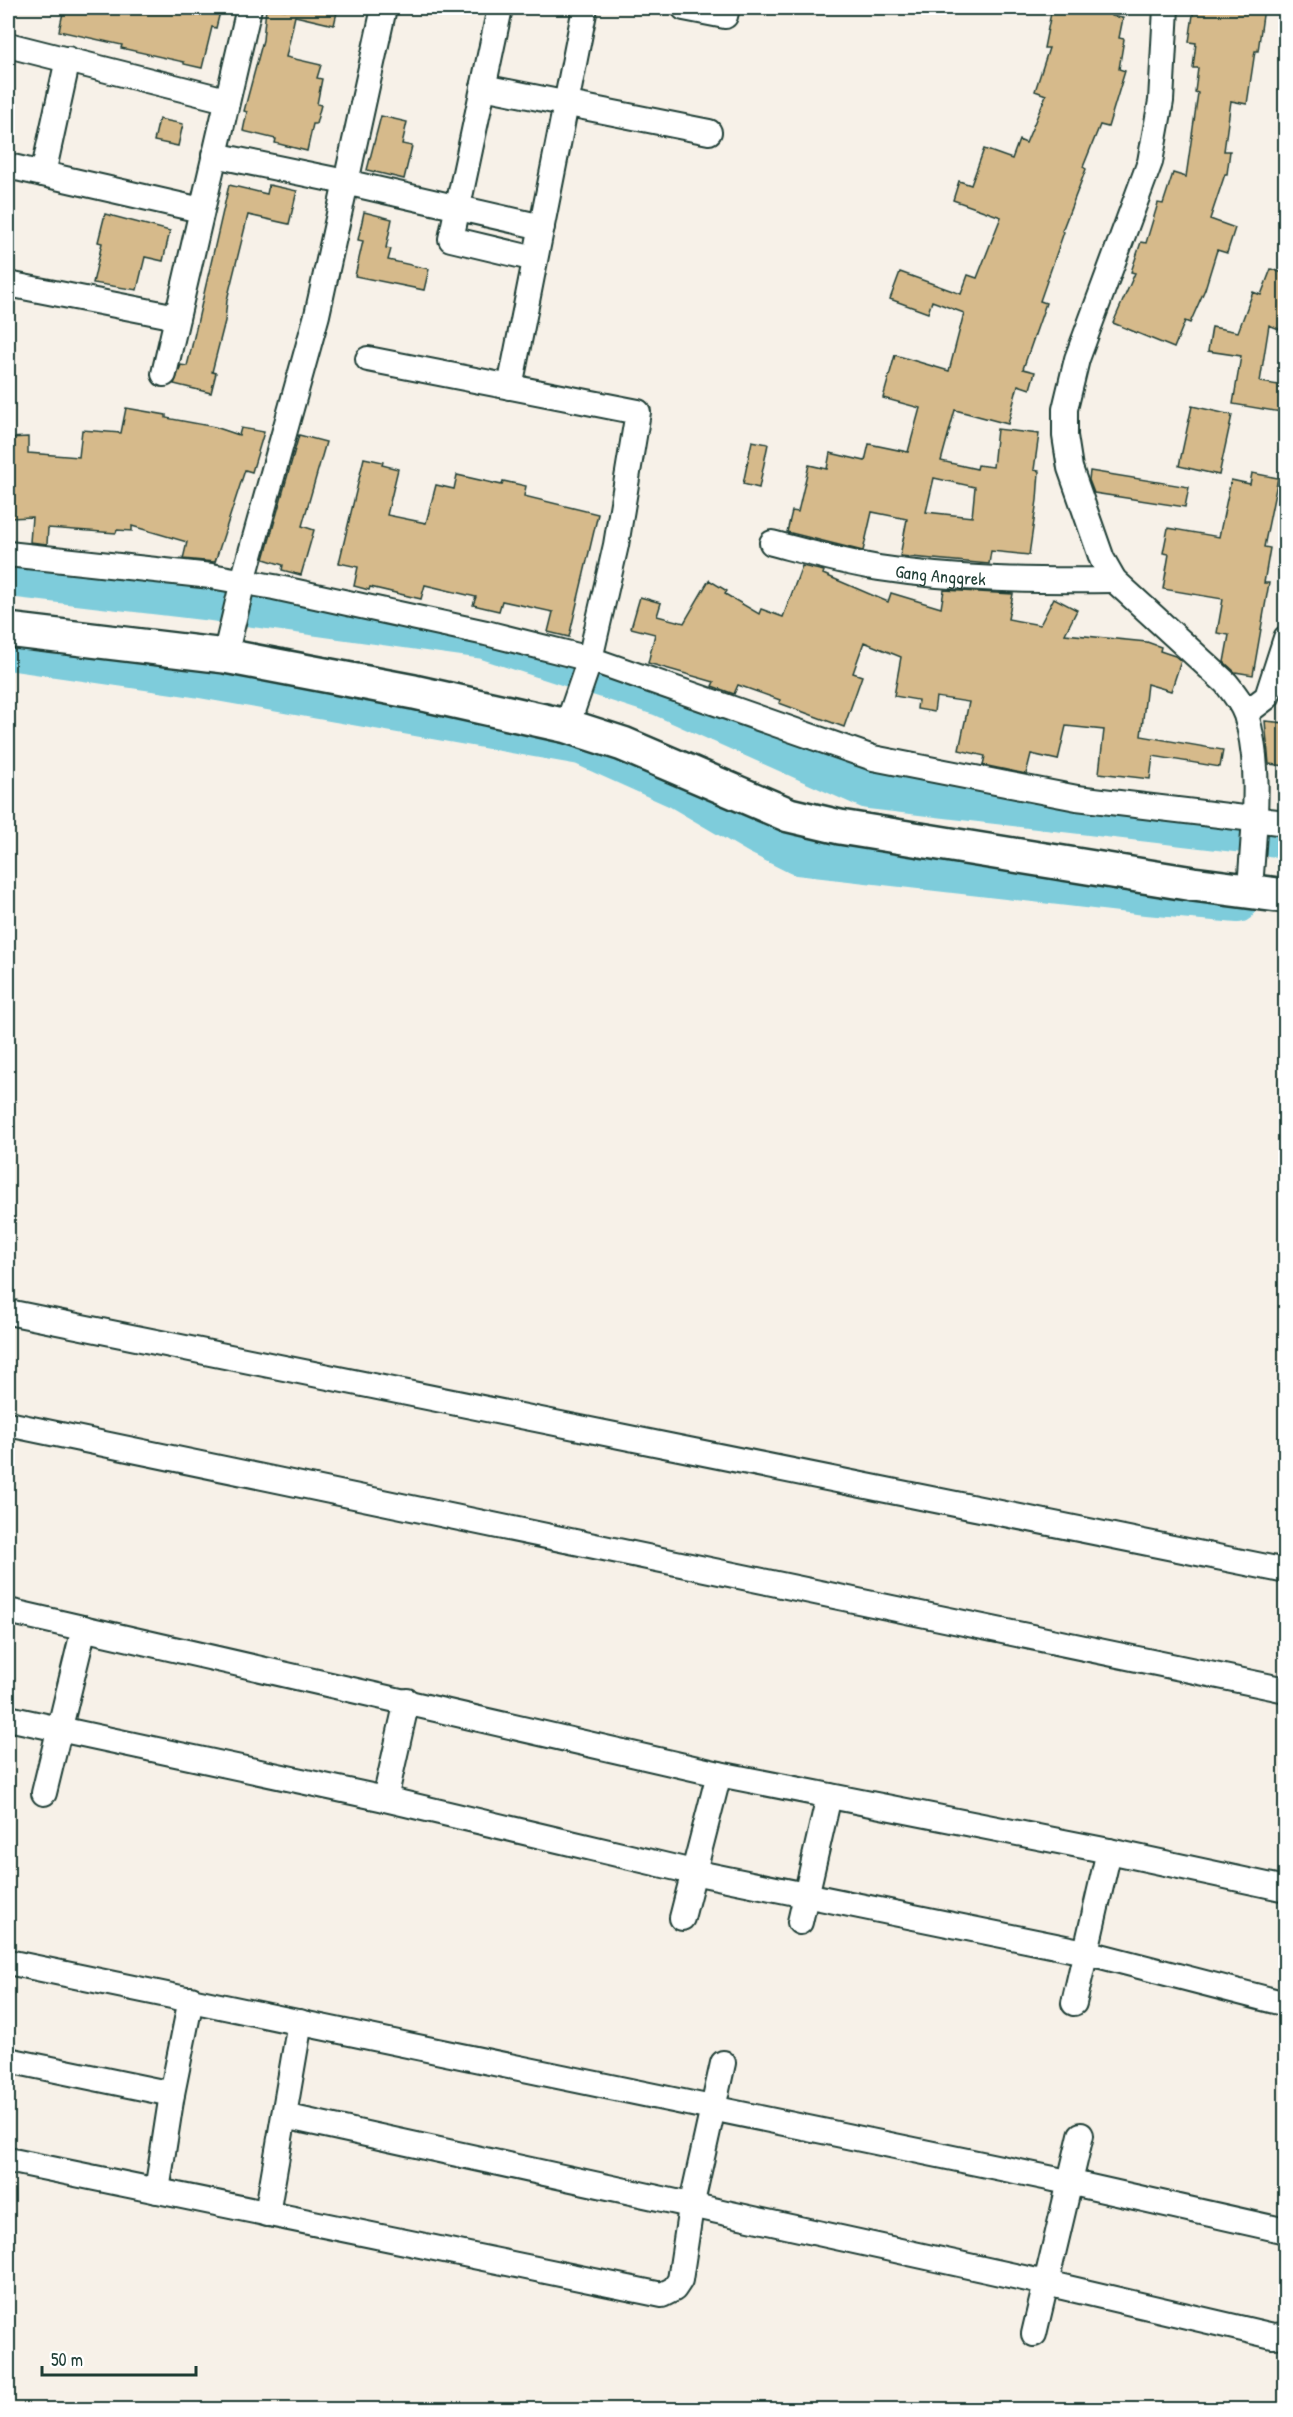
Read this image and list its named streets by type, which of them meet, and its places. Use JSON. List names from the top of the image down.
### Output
{
  "streets": {
    "street": ["Gang Anggrek"]
  },
  "scale_bar": "50 m"
}
